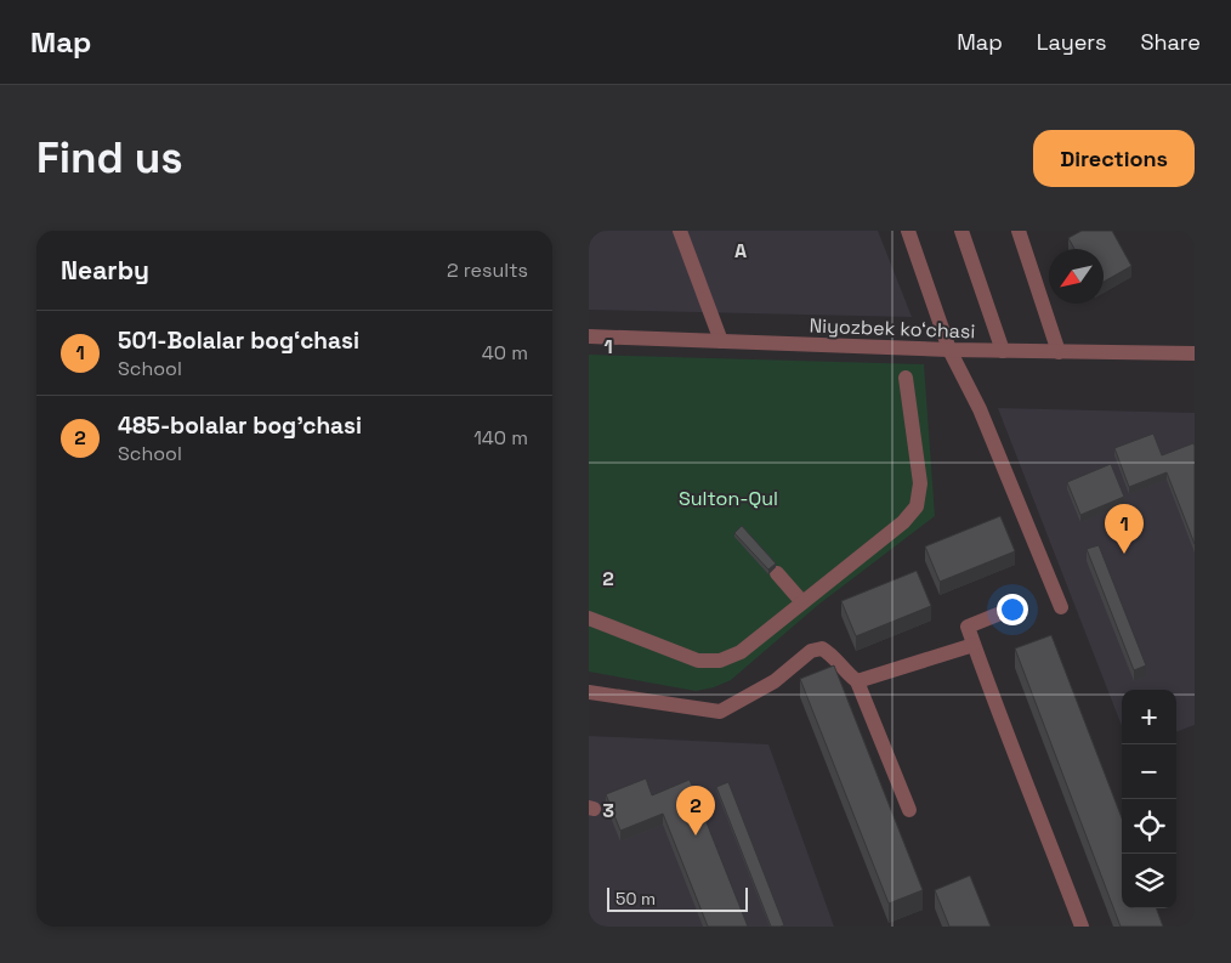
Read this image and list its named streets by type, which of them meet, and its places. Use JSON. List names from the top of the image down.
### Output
{
  "streets": {
    "street": ["Niyozbek koʻchasi"]
  },
  "parks": ["Sulton-Qul"],
  "scale_bar": "50 m",
  "north": "bottom left",
  "page": {
    "header": "Map",
    "nav": ["Map", "Layers", "Share"],
    "buttons": "Directions",
    "title": "Find us",
    "heading": ["Nearby", "2 results"],
    "list": [
      {
        "mark": "1",
        "name": "501-Bolalar bogʻchasi",
        "note": "School",
        "value": "40 m"
      },
      {
        "mark": "2",
        "name": "485-bolalar bog'chasi",
        "note": "School",
        "value": "140 m"
      }
    ],
    "pins": ["1", "2"],
    "map_buttons": ["+", "−"],
    "scale": "50 m"
  },
  "grid": {
    "columns": ["A"],
    "rows": ["1", "2", "3"]
  }
}
